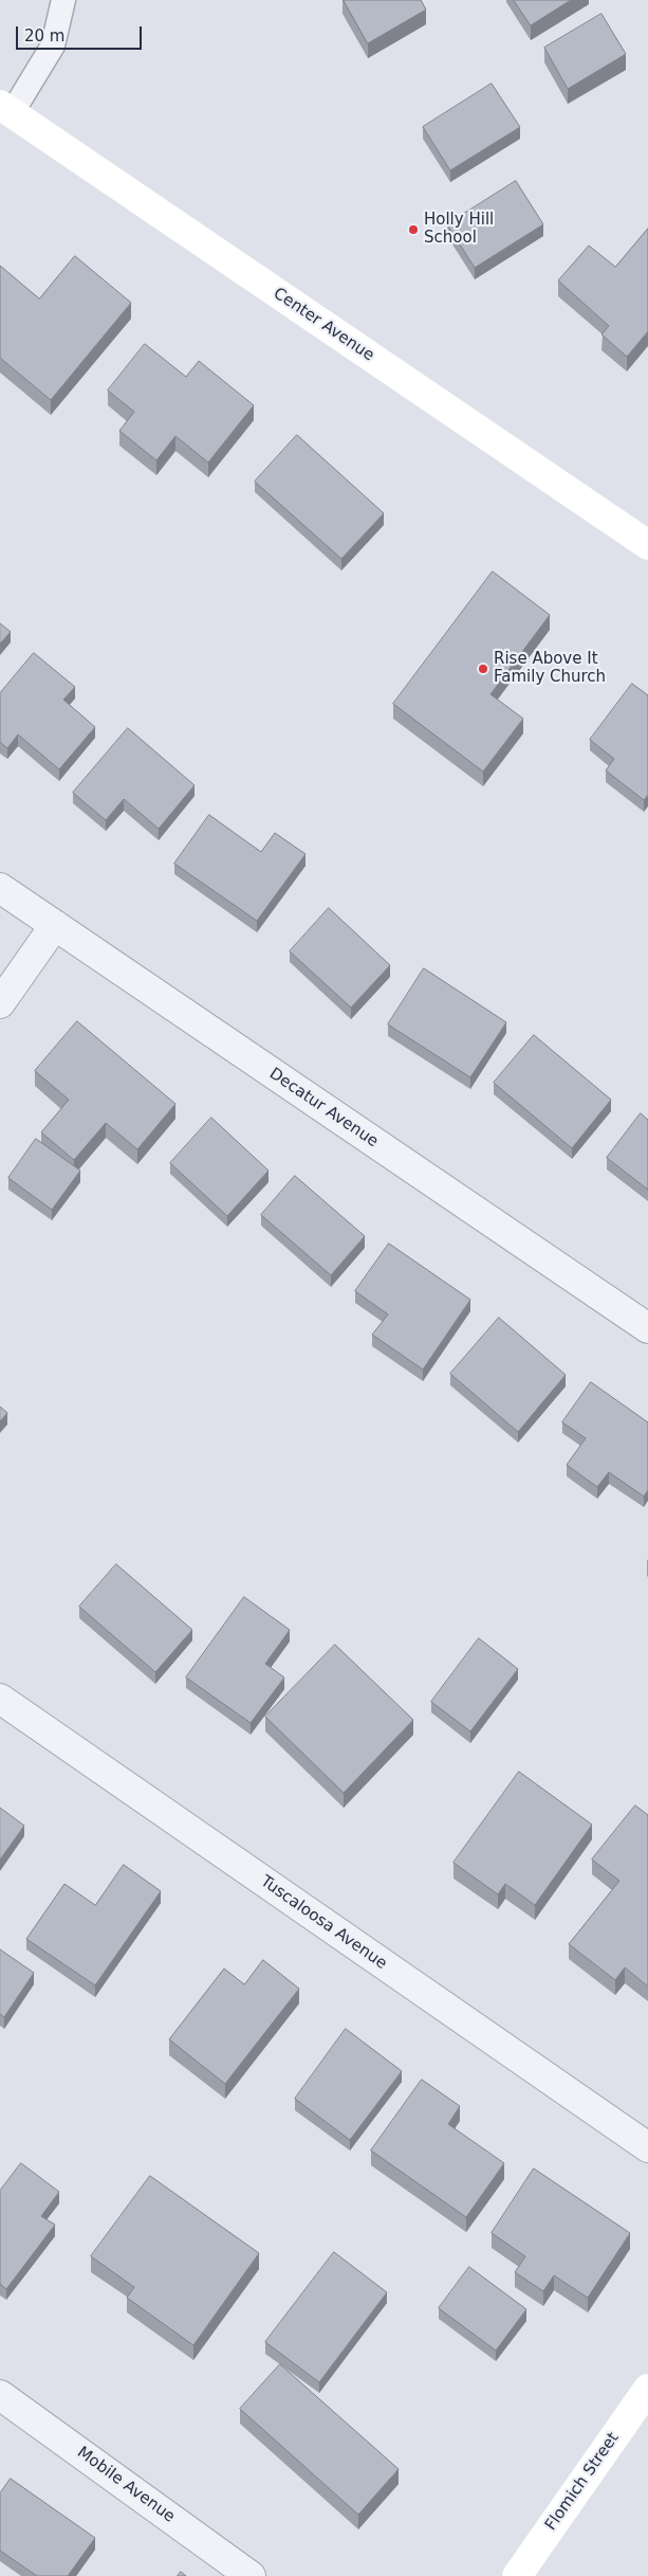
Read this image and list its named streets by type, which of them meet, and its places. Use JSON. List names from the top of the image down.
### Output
{
  "streets": {
    "street": [
      "Center Avenue",
      "Decatur Avenue",
      "Tuscaloosa Avenue",
      "Flomich Street",
      "Mobile Avenue"
    ]
  },
  "places": ["Holly Hill School", "Rise Above It Family Church"],
  "scale_bar": "20 m"
}
